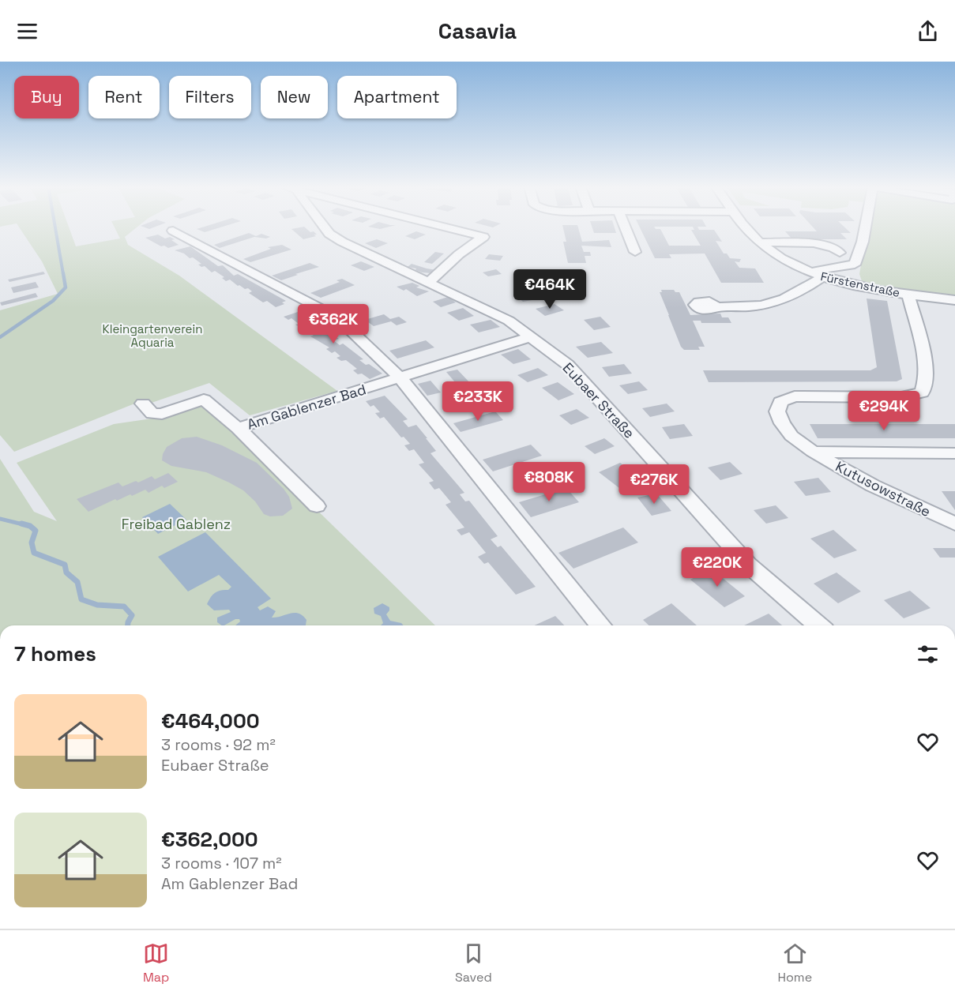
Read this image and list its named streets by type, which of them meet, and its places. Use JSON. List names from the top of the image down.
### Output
{
  "streets": {
    "street": [
      "Fürstenstraße",
      "Eubaer Straße",
      "Am Gablenzer Bad",
      "Kutusowstraße"
    ]
  },
  "crossings": [
    ["Fürstenstraße", "Kutusowstraße"],
    ["Eubaer Straße", "Am Gablenzer Bad"]
  ],
  "parks": ["Kleingartenverein Aquaria", "Freibad Gablenz"],
  "page": {
    "header": "Casavia",
    "chip": [
      "Buy",
      "Rent",
      "Filters",
      "New",
      "Apartment"
    ],
    "price": [
      "€464K",
      "€362K",
      "€233K",
      "€294K",
      "€808K",
      "€276K",
      "€220K"
    ],
    "heading": "7 homes",
    "list": [
      {
        "name": "€464,000",
        "note": "3 rooms · 92 m² · Eubaer Straße"
      },
      {
        "name": "€362,000",
        "note": "3 rooms · 107 m² · Am Gablenzer Bad"
      }
    ],
    "tabs": ["Map", "Saved", "Home"]
  }
}
